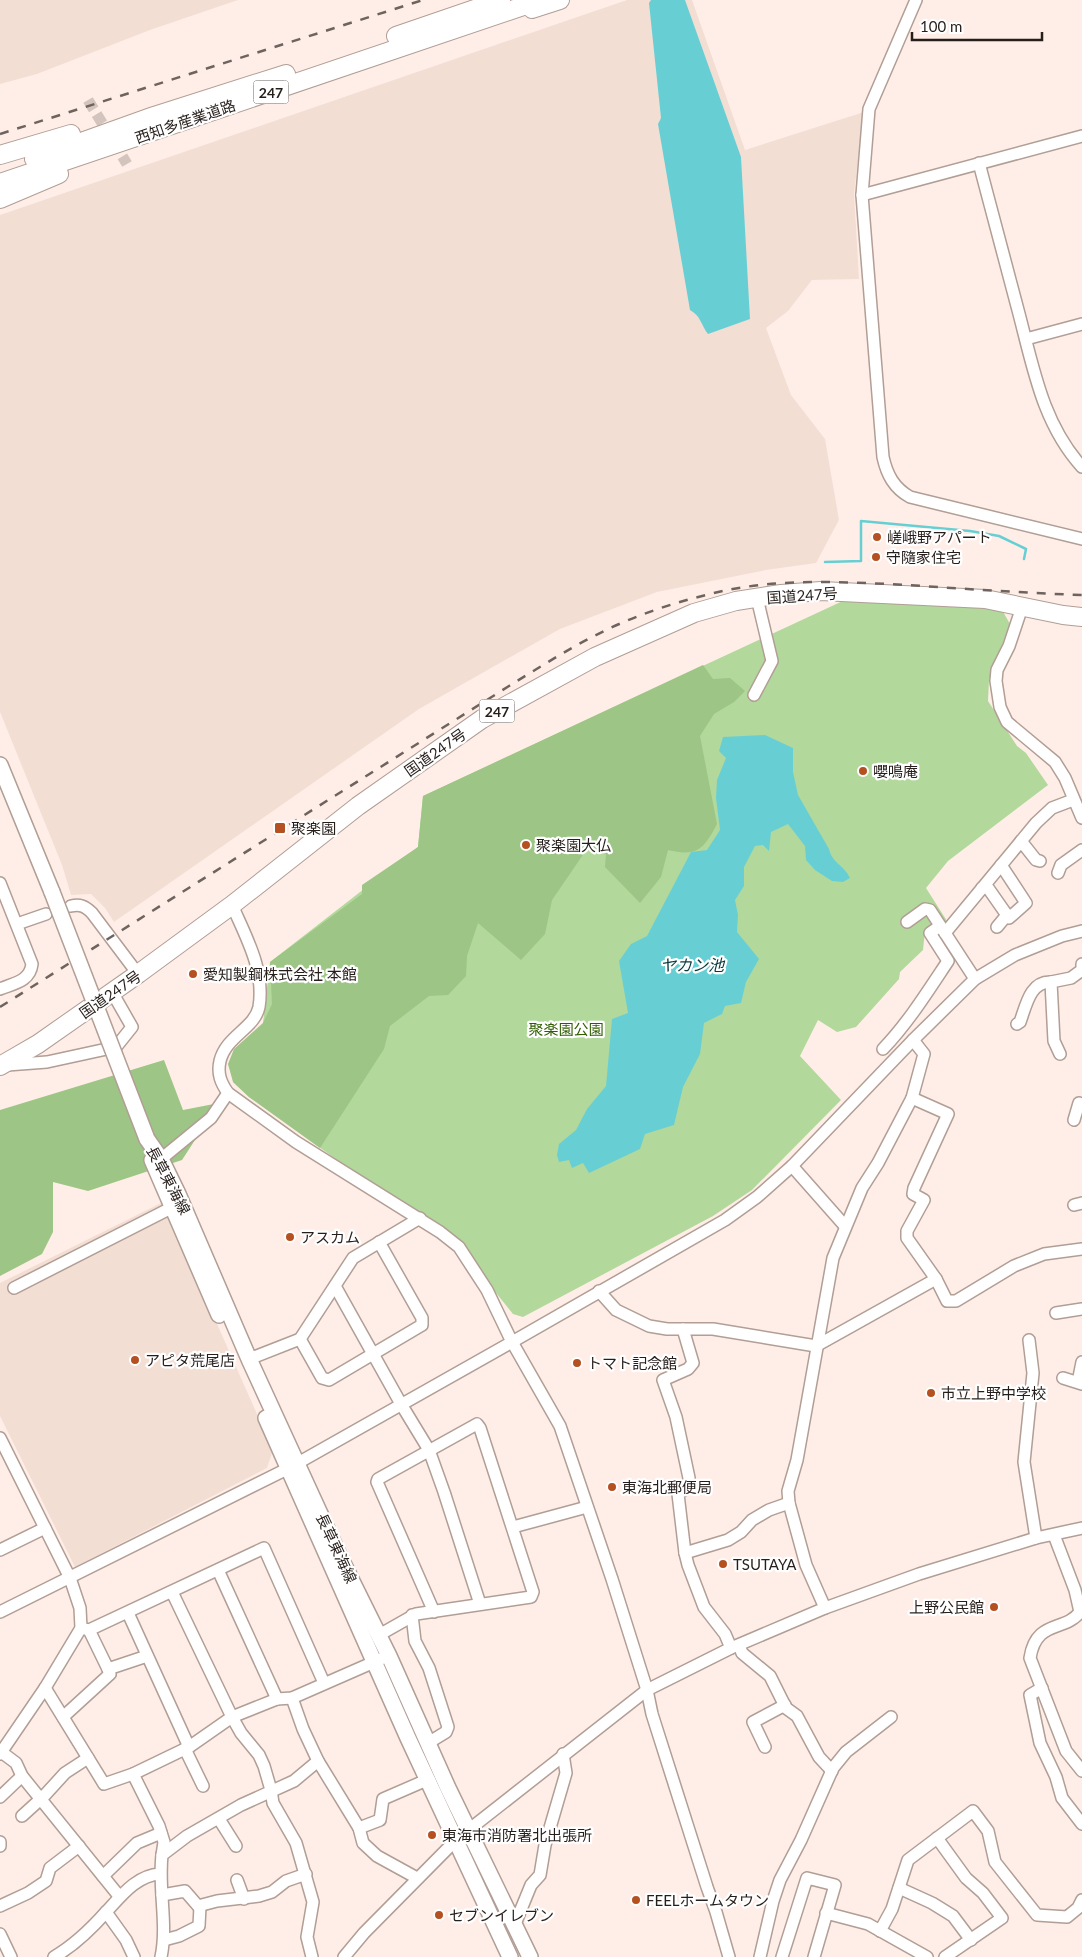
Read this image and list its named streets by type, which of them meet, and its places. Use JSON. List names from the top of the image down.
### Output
{
  "streets": {
    "highway": ["247", "西知多産業道路", "国道247号"],
    "main road": ["長草東海線"]
  },
  "crossings": [
    ["247", "西知多産業道路"]
  ],
  "water": ["ヤカン池"],
  "parks": ["聚楽園公園"],
  "places": {
    "other": [
      "嵯峨野アパート",
      "守隨家住宅",
      "嚶鳴庵",
      "聚楽園大仏",
      "愛知製鋼株式会社 本館",
      "アスカム",
      "アピタ荒尾店",
      "トマト記念館",
      "市立上野中学校",
      "東海北郵便局",
      "TSUTAYA",
      "上野公民館",
      "東海市消防署北出張所",
      "FEELホームタウン",
      "セブンイレブン"
    ],
    "transit": ["聚楽園"]
  },
  "scale_bar": "100 m"
}
